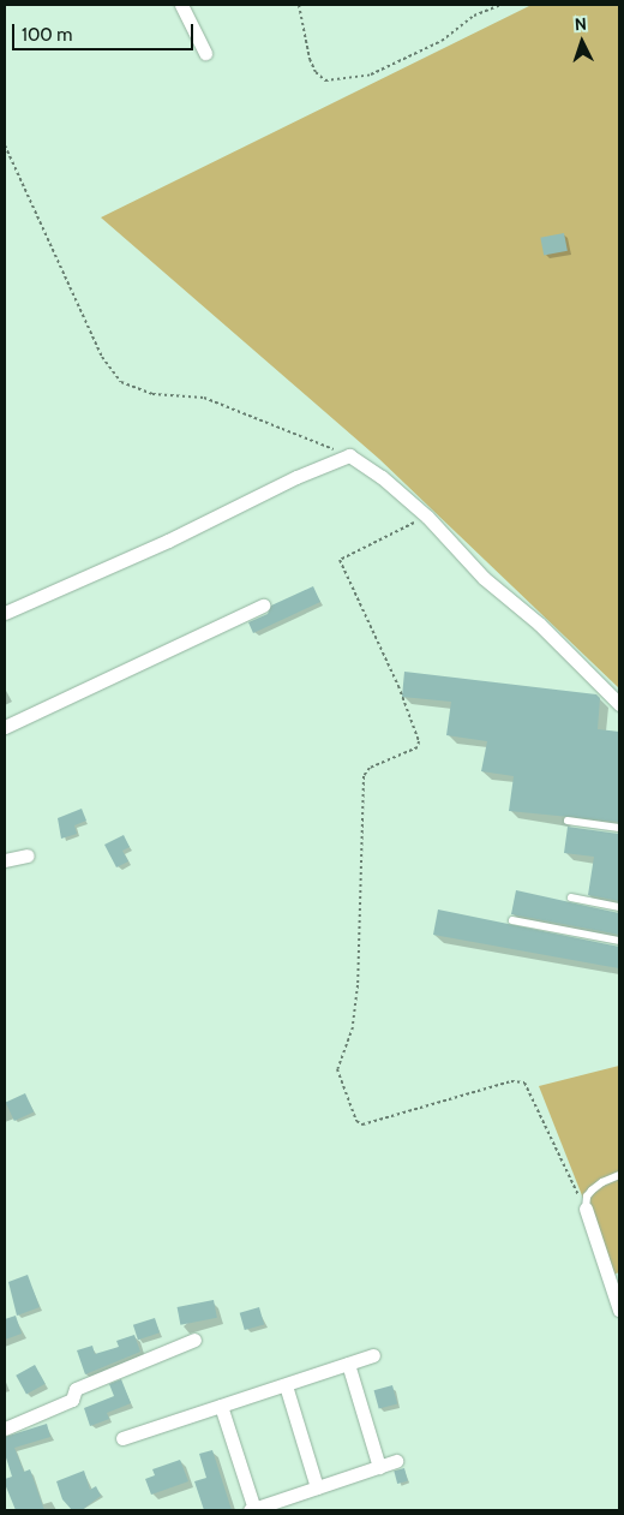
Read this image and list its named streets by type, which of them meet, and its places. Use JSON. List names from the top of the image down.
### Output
{
  "scale_bar": "100 m",
  "north": "top"
}
